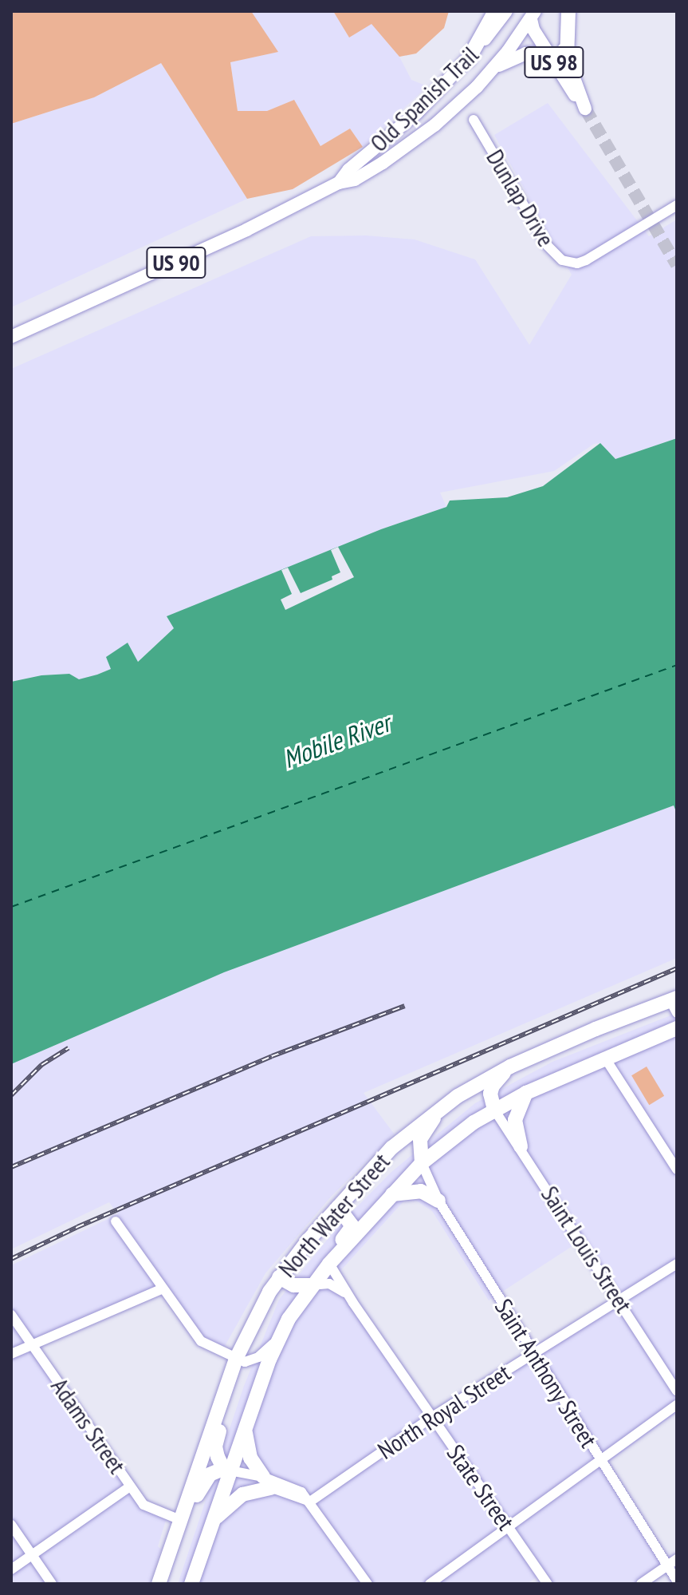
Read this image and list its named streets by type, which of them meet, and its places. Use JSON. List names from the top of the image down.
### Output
{
  "streets": {
    "highway": ["North Water Street"],
    "main road": ["US 98", "Old Spanish Trail", "US 90"],
    "street": [
      "Dunlap Drive",
      "Saint Louis Street",
      "Saint Anthony Street",
      "North Royal Street",
      "Adams Street",
      "State Street"
    ]
  },
  "crossings": [
    ["US 98", "Old Spanish Trail"],
    ["North Water Street", "Saint Louis Street"],
    ["North Water Street", "Saint Anthony Street"],
    ["North Water Street", "Adams Street"],
    ["North Water Street", "State Street"],
    ["Saint Louis Street", "North Royal Street"],
    ["Saint Anthony Street", "North Royal Street"],
    ["North Royal Street", "State Street"]
  ],
  "water": ["Mobile River"]
}
